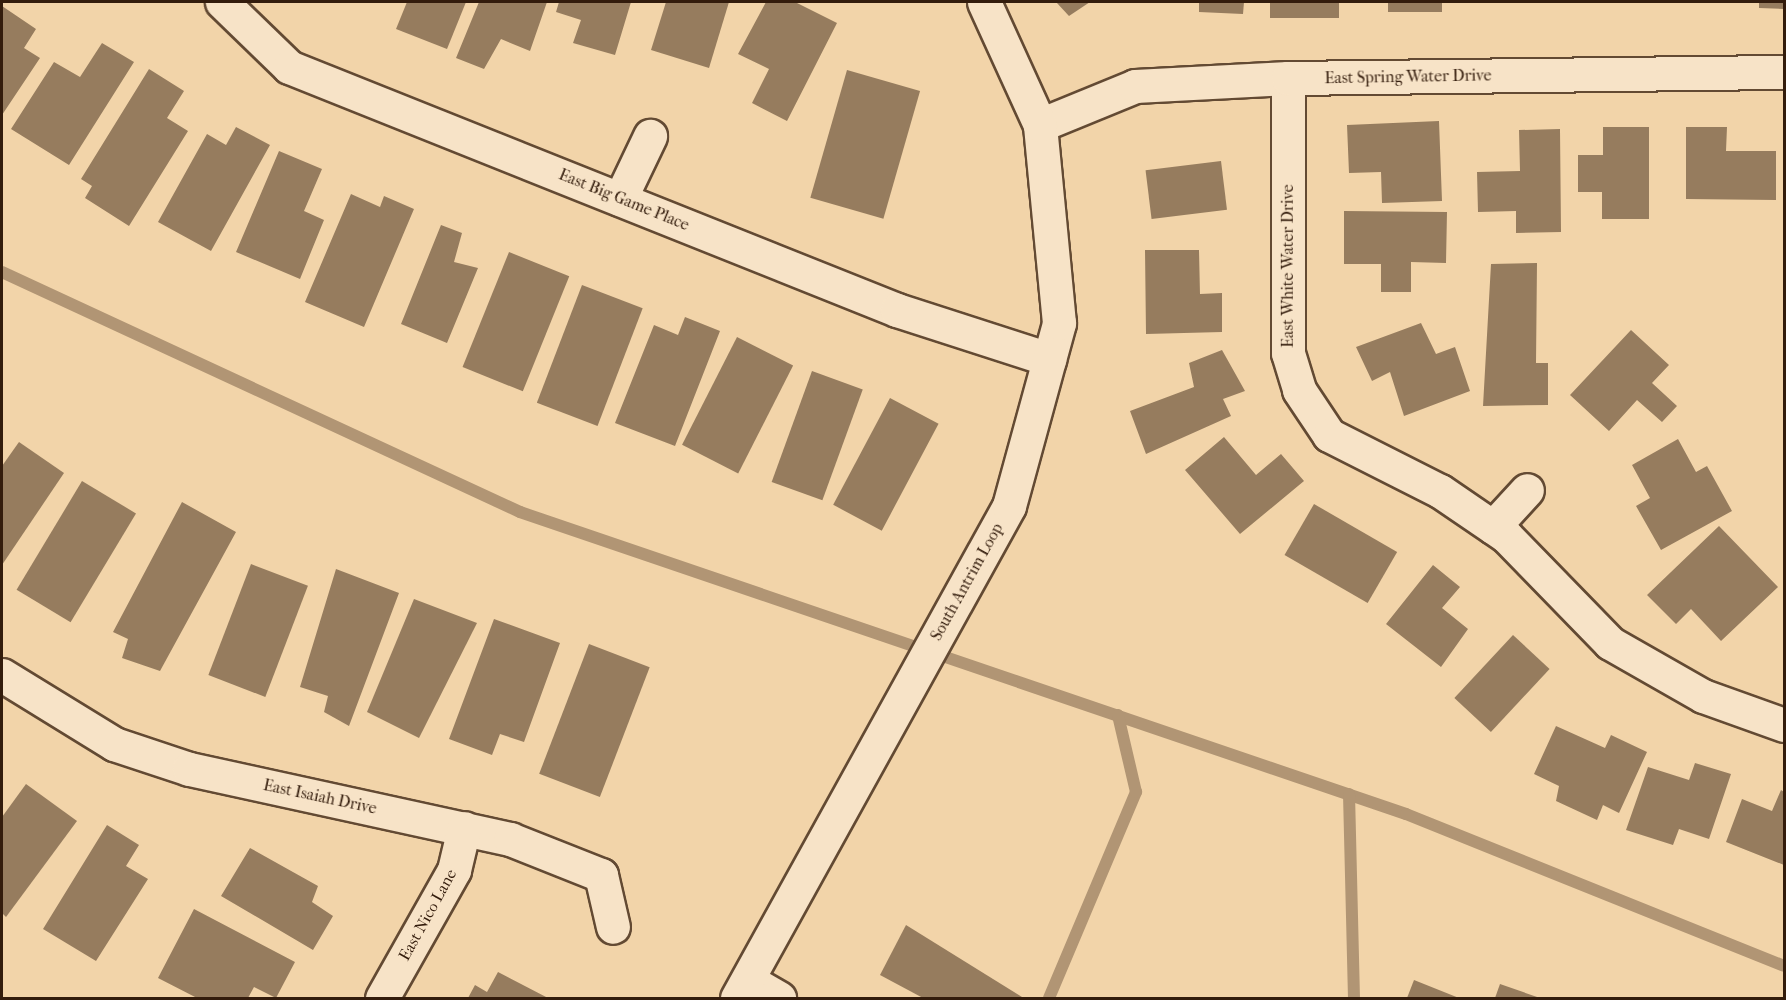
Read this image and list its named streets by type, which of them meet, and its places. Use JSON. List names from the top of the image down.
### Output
{
  "streets": {
    "street": [
      "East Spring Water Drive",
      "East Big Game Place",
      "East White Water Drive",
      "South Antrim Loop",
      "East Isaiah Drive",
      "East Nico Lane"
    ]
  },
  "crossings": [
    ["East Spring Water Drive", "East White Water Drive"],
    ["East Spring Water Drive", "South Antrim Loop"],
    ["East Big Game Place", "South Antrim Loop"],
    ["East Isaiah Drive", "East Nico Lane"]
  ]
}
